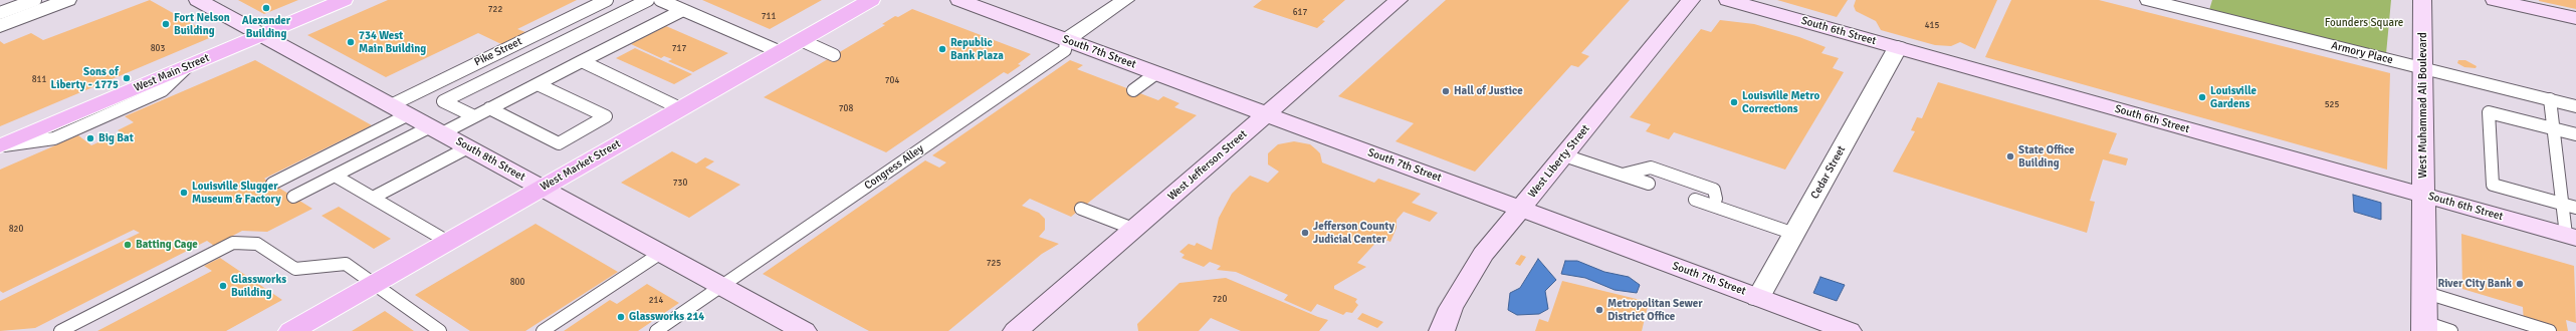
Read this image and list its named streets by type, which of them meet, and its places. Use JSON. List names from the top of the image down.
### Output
{
  "streets": {
    "main road": ["West Main Street", "West Market Street"],
    "street": [
      "South 6th Street",
      "South 7th Street",
      "Armory Place",
      "West Muhammad Ali Boulevard",
      "South 8th Street",
      "West Liberty Street",
      "West Jefferson Street",
      "Congress Alley",
      "Cedar Street"
    ],
    "lane": ["Pike Street"]
  },
  "crossings": [
    ["South 6th Street", "West Muhammad Ali Boulevard"],
    ["South 6th Street", "Cedar Street"],
    ["Pike Street", "South 8th Street"],
    ["South 7th Street", "West Liberty Street"],
    ["South 7th Street", "West Jefferson Street"],
    ["South 7th Street", "Congress Alley"],
    ["South 7th Street", "Cedar Street"],
    ["Armory Place", "West Muhammad Ali Boulevard"],
    ["West Main Street", "South 8th Street"],
    ["South 8th Street", "West Market Street"],
    ["South 8th Street", "Congress Alley"]
  ],
  "parks": ["Founders Square"],
  "places": [
    "Alexander Building",
    "Fort Nelson Building",
    "734 West Main Building",
    "Republic Bank Plaza",
    "Sons of Liberty - 1775",
    "Hall of Justice",
    "Louisville Gardens",
    "Louisville Metro Corrections",
    "Big Bat",
    "State Office Building",
    "Louisville Slugger Museum & Factory",
    "Jefferson County Judicial Center",
    "Batting Cage",
    "River City Bank",
    "Glassworks Building",
    "Metropolitan Sewer District Office",
    "Glassworks 214"
  ],
  "house_numbers": [
    "722",
    "617",
    "711",
    "415",
    "803",
    "717",
    "811",
    "704",
    "525",
    "708",
    "730",
    "820",
    "725",
    "800",
    "720",
    "214"
  ]
}
